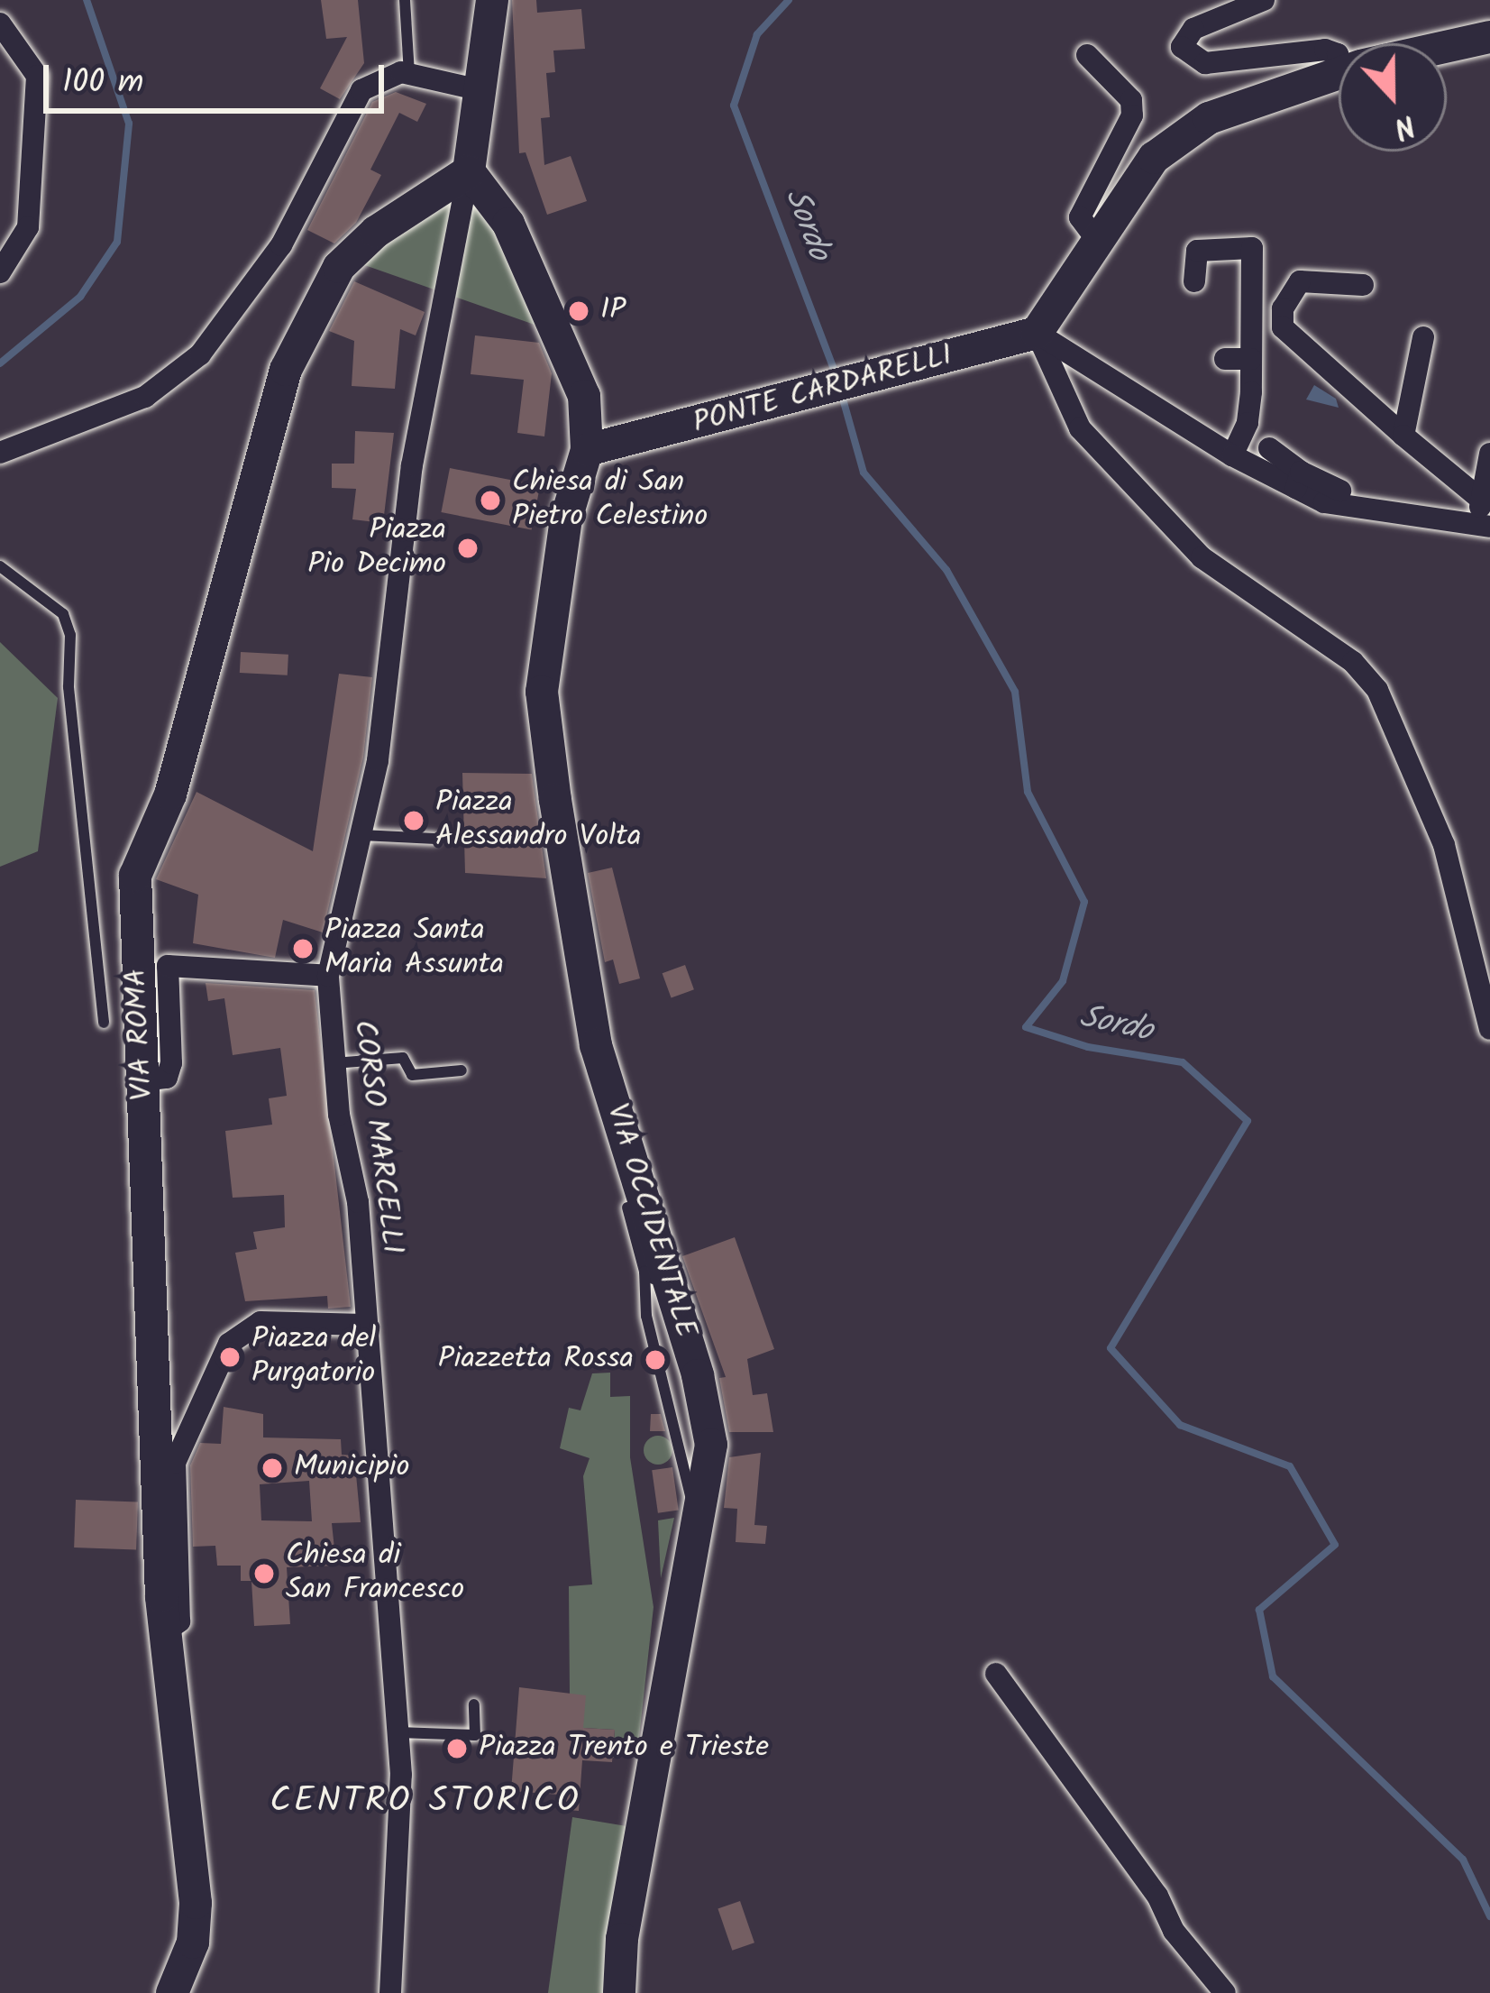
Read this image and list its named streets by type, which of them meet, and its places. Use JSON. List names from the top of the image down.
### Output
{
  "streets": {
    "main road": ["PONTE CARDARELLI", "VIA ROMA", "VIA OCCIDENTALE"],
    "street": ["CORSO MARCELLI"]
  },
  "crossings": [
    ["PONTE CARDARELLI", "VIA OCCIDENTALE"],
    ["VIA ROMA", "CORSO MARCELLI"]
  ],
  "districts": ["CENTRO STORICO"],
  "water": ["Sordo"],
  "places": [
    "IP",
    "Chiesa di San Pietro Celestino",
    "Piazza Pio Decimo",
    "Piazza Alessandro Volta",
    "Piazza Santa Maria Assunta",
    "Piazza del Purgatorio",
    "Piazzetta Rossa",
    "Municipio",
    "Chiesa di San Francesco",
    "Piazza Trento e Trieste"
  ],
  "scale_bar": "100 m",
  "north": "bottom"
}
